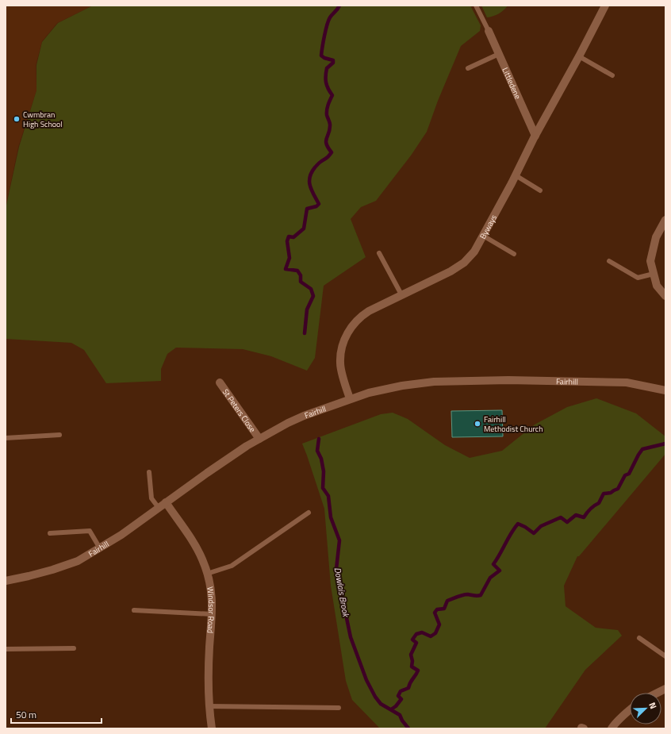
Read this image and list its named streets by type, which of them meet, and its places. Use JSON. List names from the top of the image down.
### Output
{
  "streets": {
    "street": [
      "Littledene",
      "Byways",
      "Fairhill",
      "St Peters Close",
      "Windsor Road"
    ]
  },
  "crossings": [
    ["Littledene", "Byways"],
    ["Byways", "Fairhill"],
    ["Fairhill", "St Peters Close"],
    ["Fairhill", "Windsor Road"]
  ],
  "water": ["Dowlais Brook"],
  "places": ["Cwmbran High School", "Fairhill Methodist Church"],
  "scale_bar": "50 m",
  "north": "top right"
}
